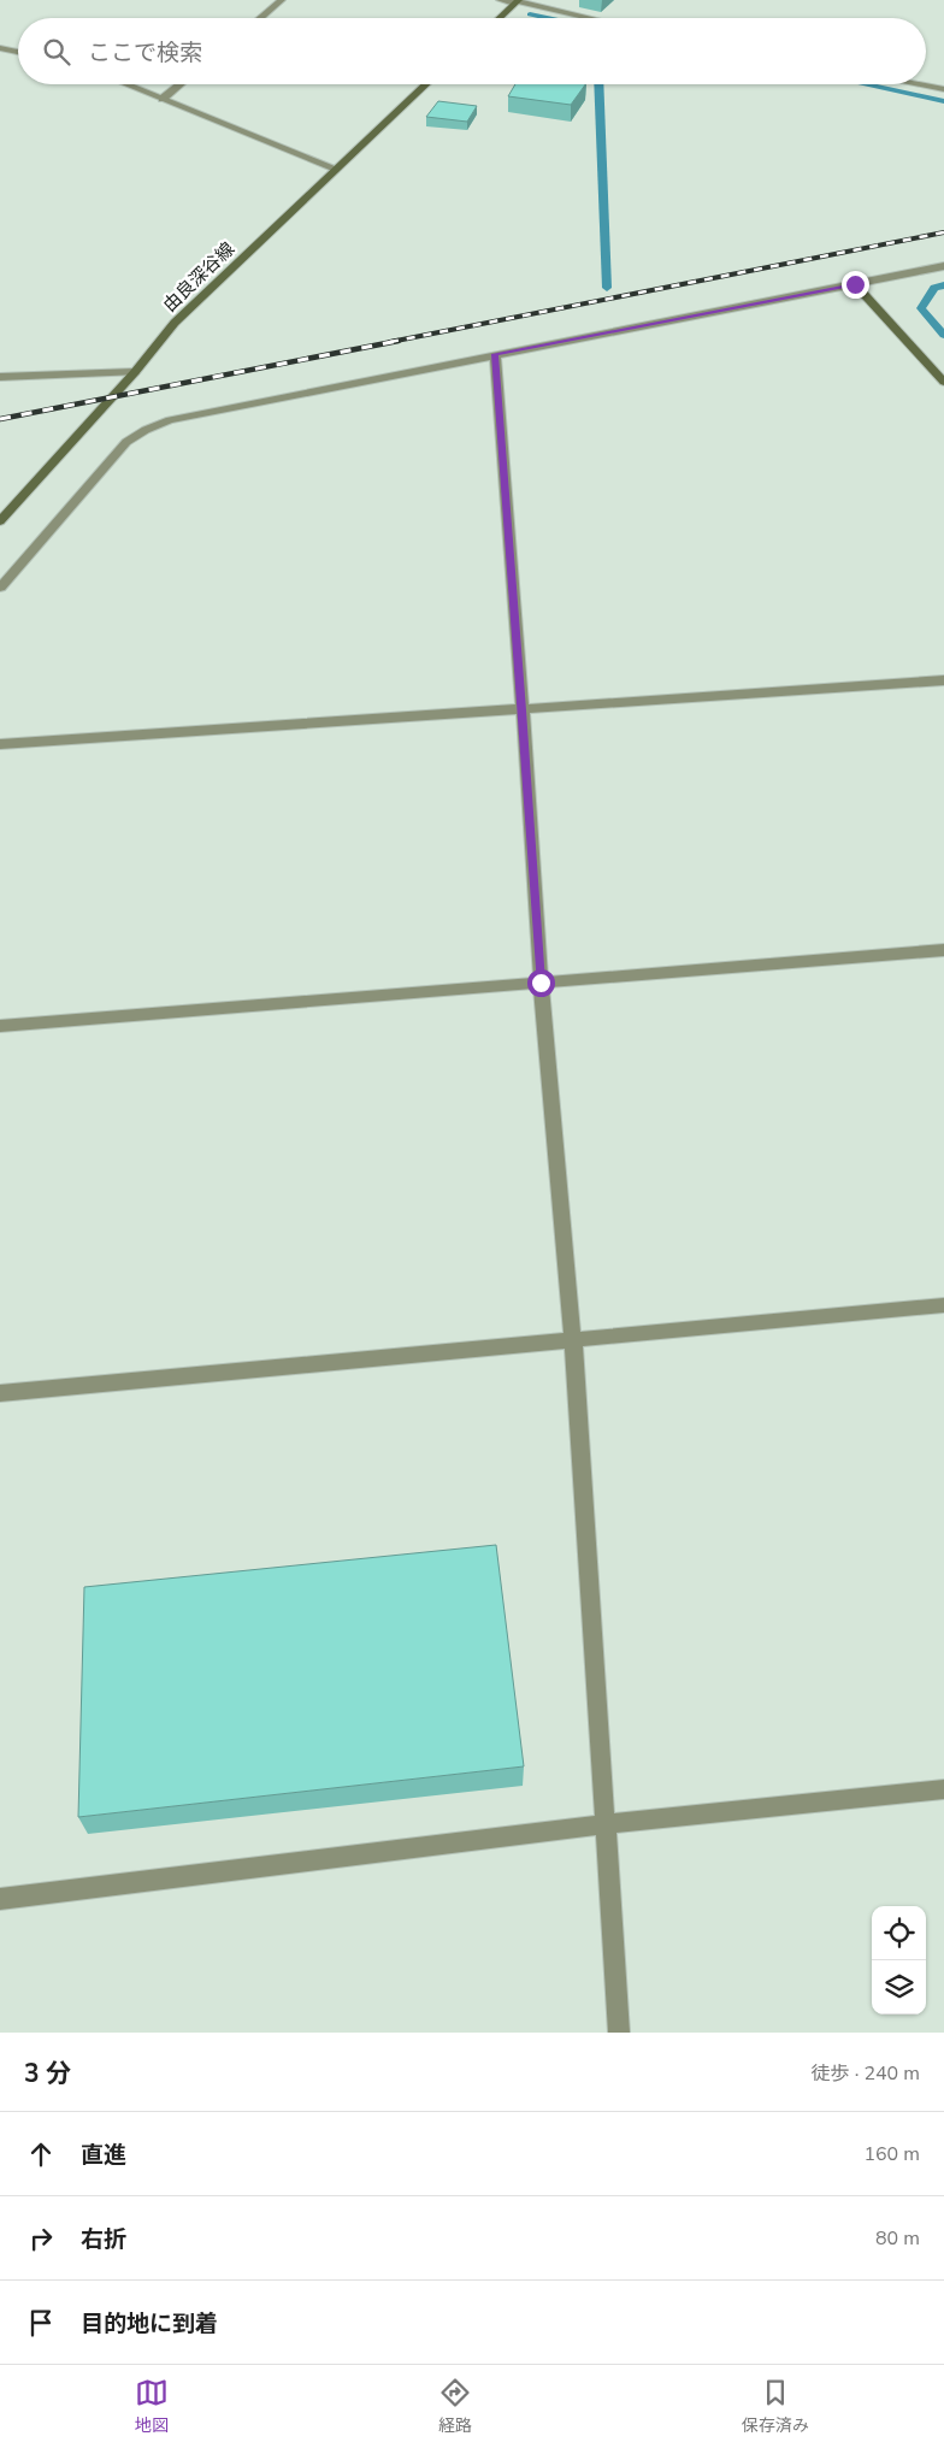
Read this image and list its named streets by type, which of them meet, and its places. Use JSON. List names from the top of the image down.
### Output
{
  "streets": {
    "main road": ["由良深谷線"]
  },
  "page": {
    "search": "ここで検索",
    "heading": ["3 分", "徒歩 · 240 m"],
    "list": [
      ["直進", "160 m"],
      ["右折", "80 m"],
      "目的地に到着"
    ],
    "nav": ["地図", "経路", "保存済み"]
  }
}
